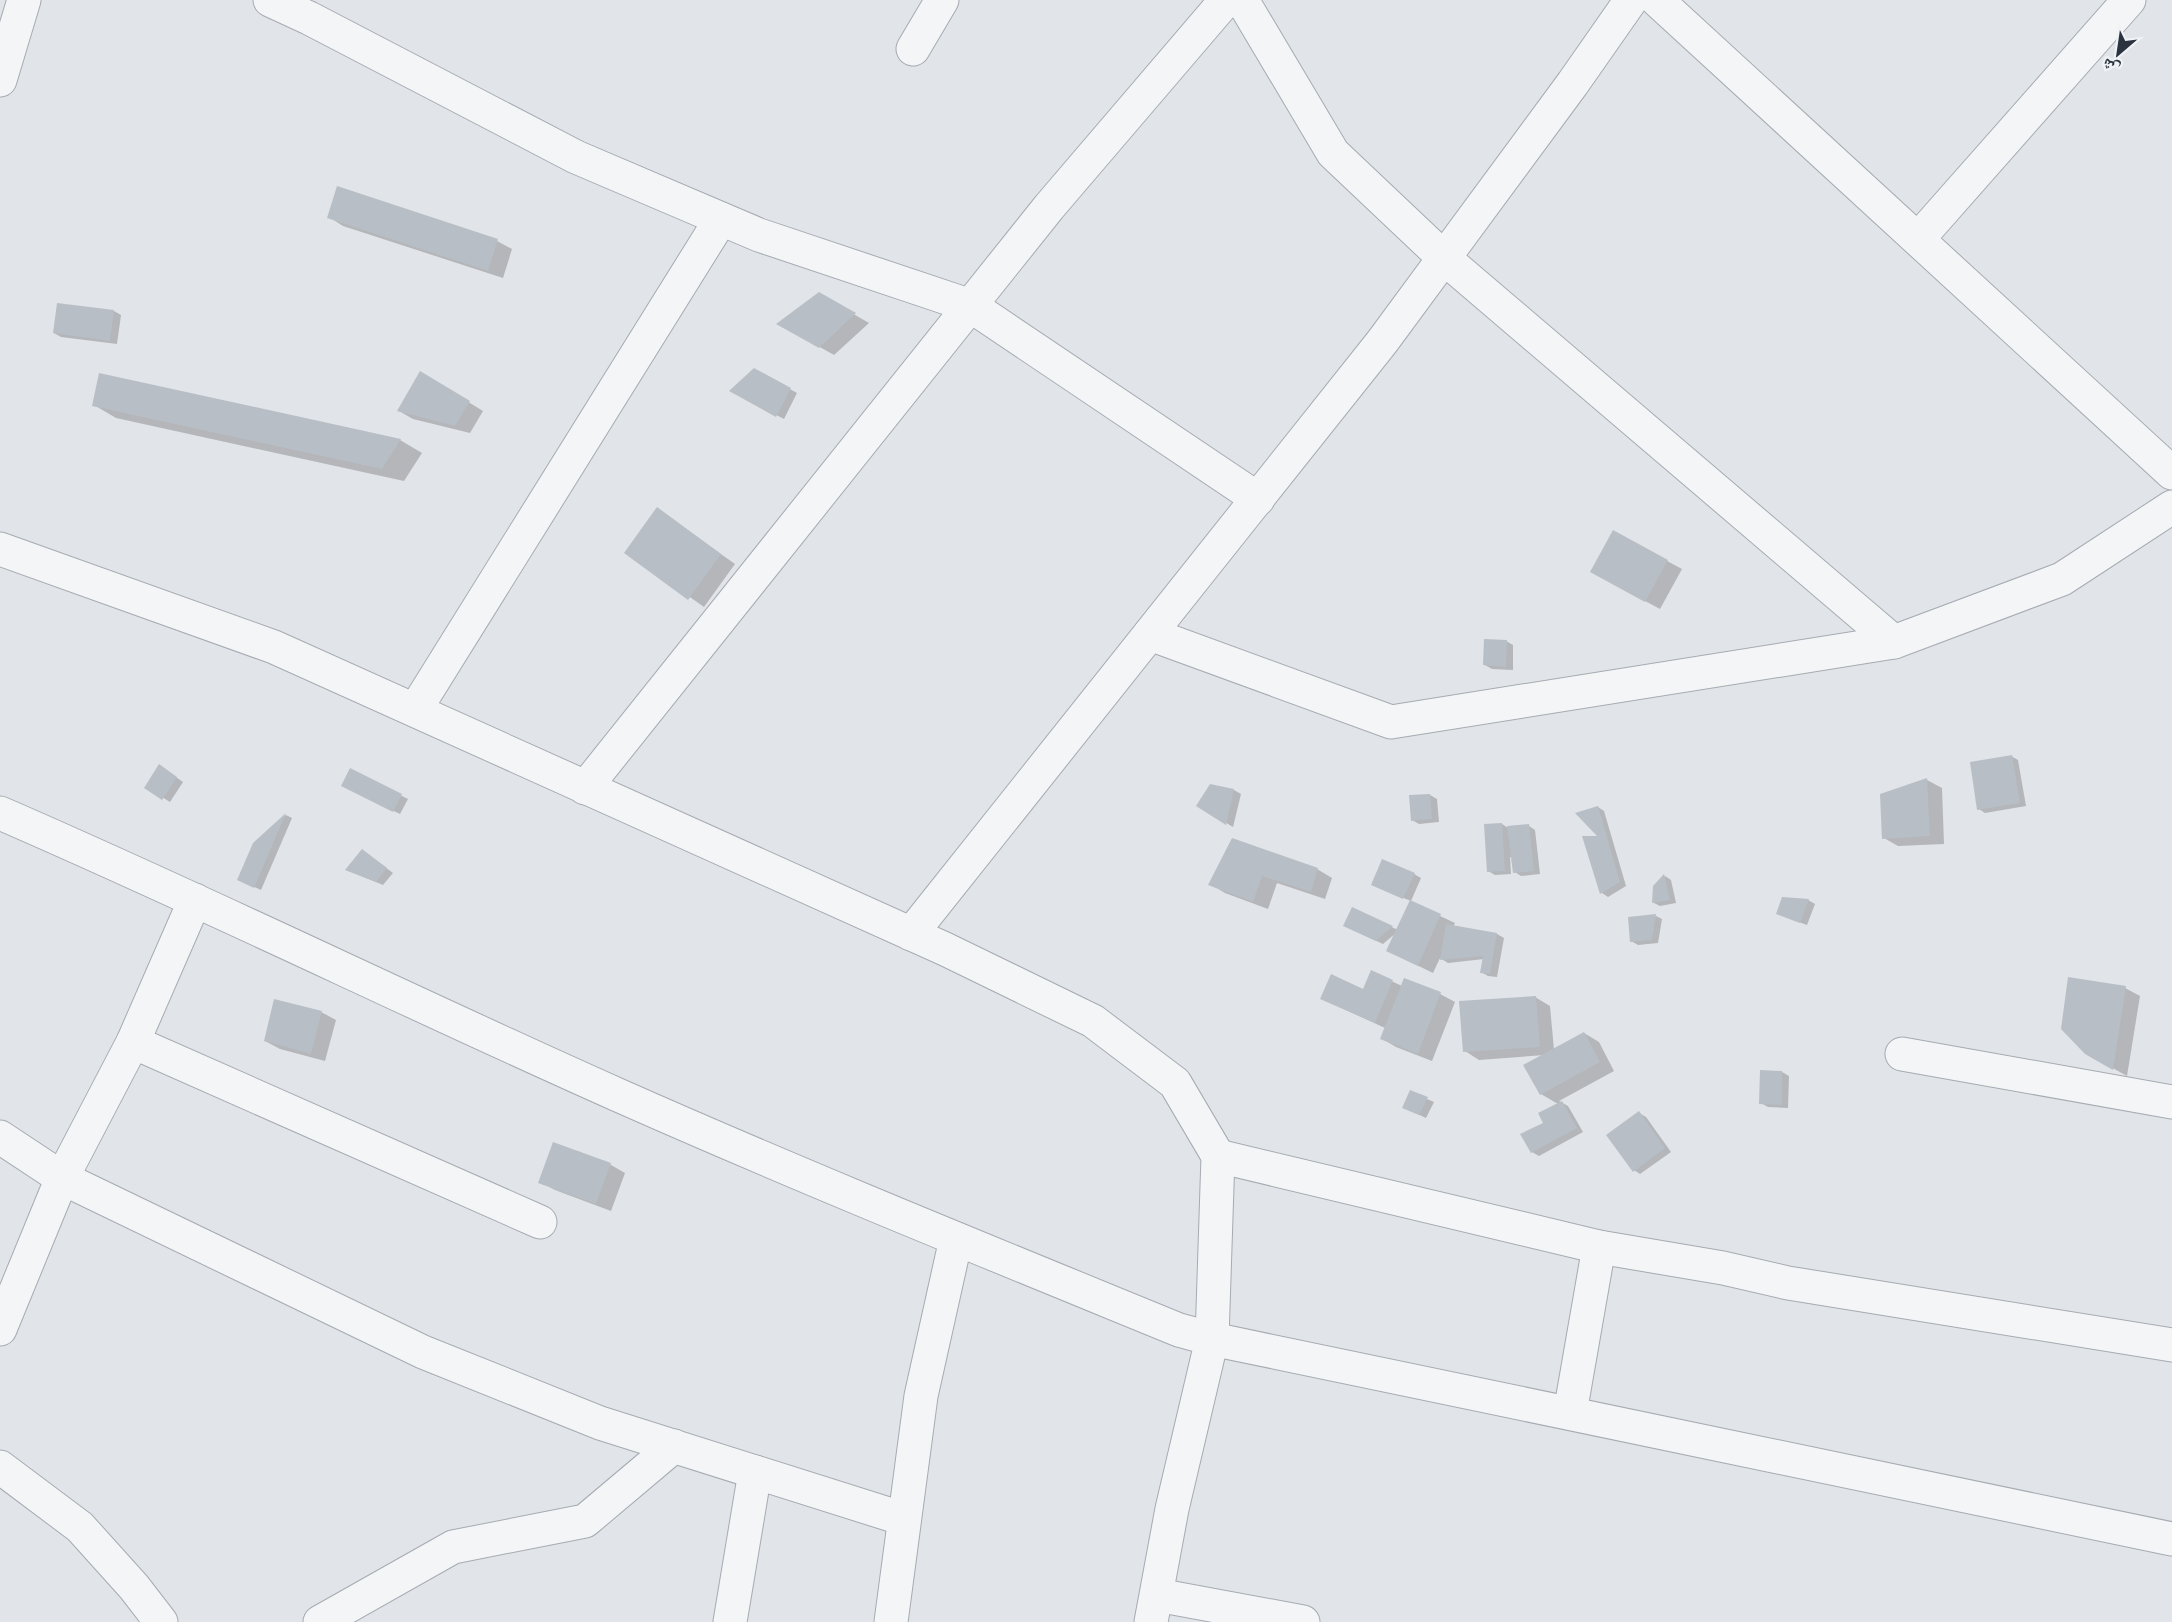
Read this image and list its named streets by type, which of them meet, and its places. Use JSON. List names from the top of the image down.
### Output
{
  "north": "bottom left"
}
